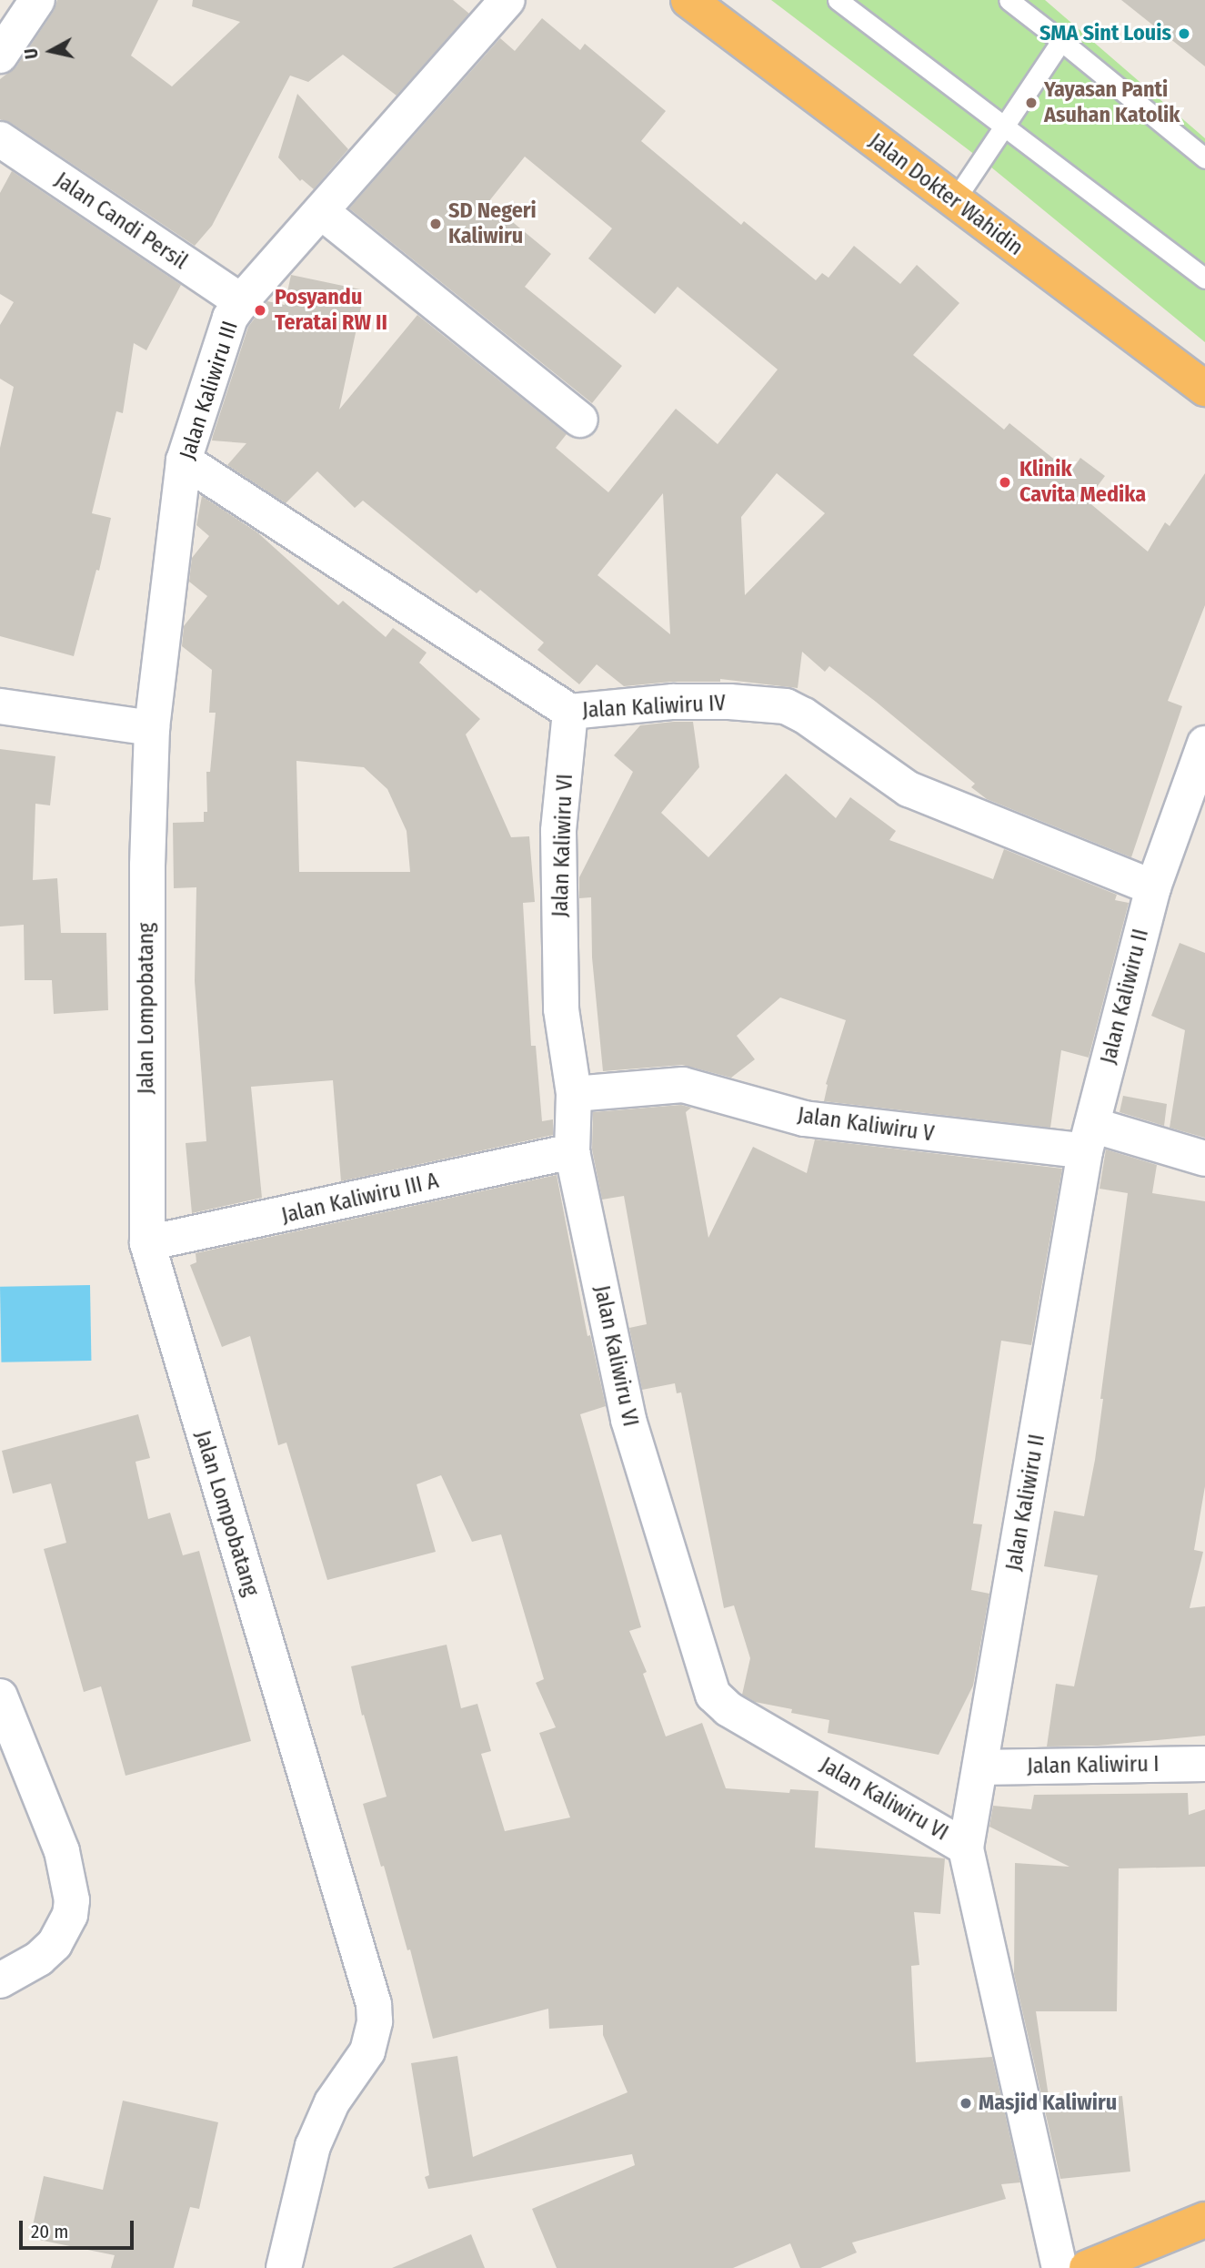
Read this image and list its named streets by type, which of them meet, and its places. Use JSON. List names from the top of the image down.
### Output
{
  "streets": {
    "highway": ["Jalan Dokter Wahidin"],
    "street": [
      "Jalan Candi Persil",
      "Jalan Kaliwiru III",
      "Jalan Kaliwiru IV",
      "Jalan Kaliwiru VI",
      "Jalan Kaliwiru II",
      "Jalan Lompobatang",
      "Jalan Kaliwiru V",
      "Jalan Kaliwiru III A",
      "Jalan Kaliwiru I"
    ]
  },
  "crossings": [
    ["Jalan Candi Persil", "Jalan Kaliwiru III"],
    ["Jalan Kaliwiru III", "Jalan Kaliwiru IV"],
    ["Jalan Kaliwiru III", "Jalan Lompobatang"],
    ["Jalan Kaliwiru IV", "Jalan Kaliwiru VI"],
    ["Jalan Kaliwiru IV", "Jalan Kaliwiru II"],
    ["Jalan Kaliwiru VI", "Jalan Kaliwiru II"],
    ["Jalan Kaliwiru VI", "Jalan Kaliwiru V"],
    ["Jalan Kaliwiru VI", "Jalan Kaliwiru III A"],
    ["Jalan Kaliwiru II", "Jalan Kaliwiru V"],
    ["Jalan Kaliwiru II", "Jalan Kaliwiru I"],
    ["Jalan Lompobatang", "Jalan Kaliwiru III A"]
  ],
  "places": [
    "SMA Sint Louis",
    "Yayasan Panti Asuhan Katolik",
    "SD Negeri Kaliwiru",
    "Posyandu Teratai RW II",
    "Klinik Cavita Medika",
    "Masjid Kaliwiru"
  ],
  "scale_bar": "20 m",
  "north": "left"
}
